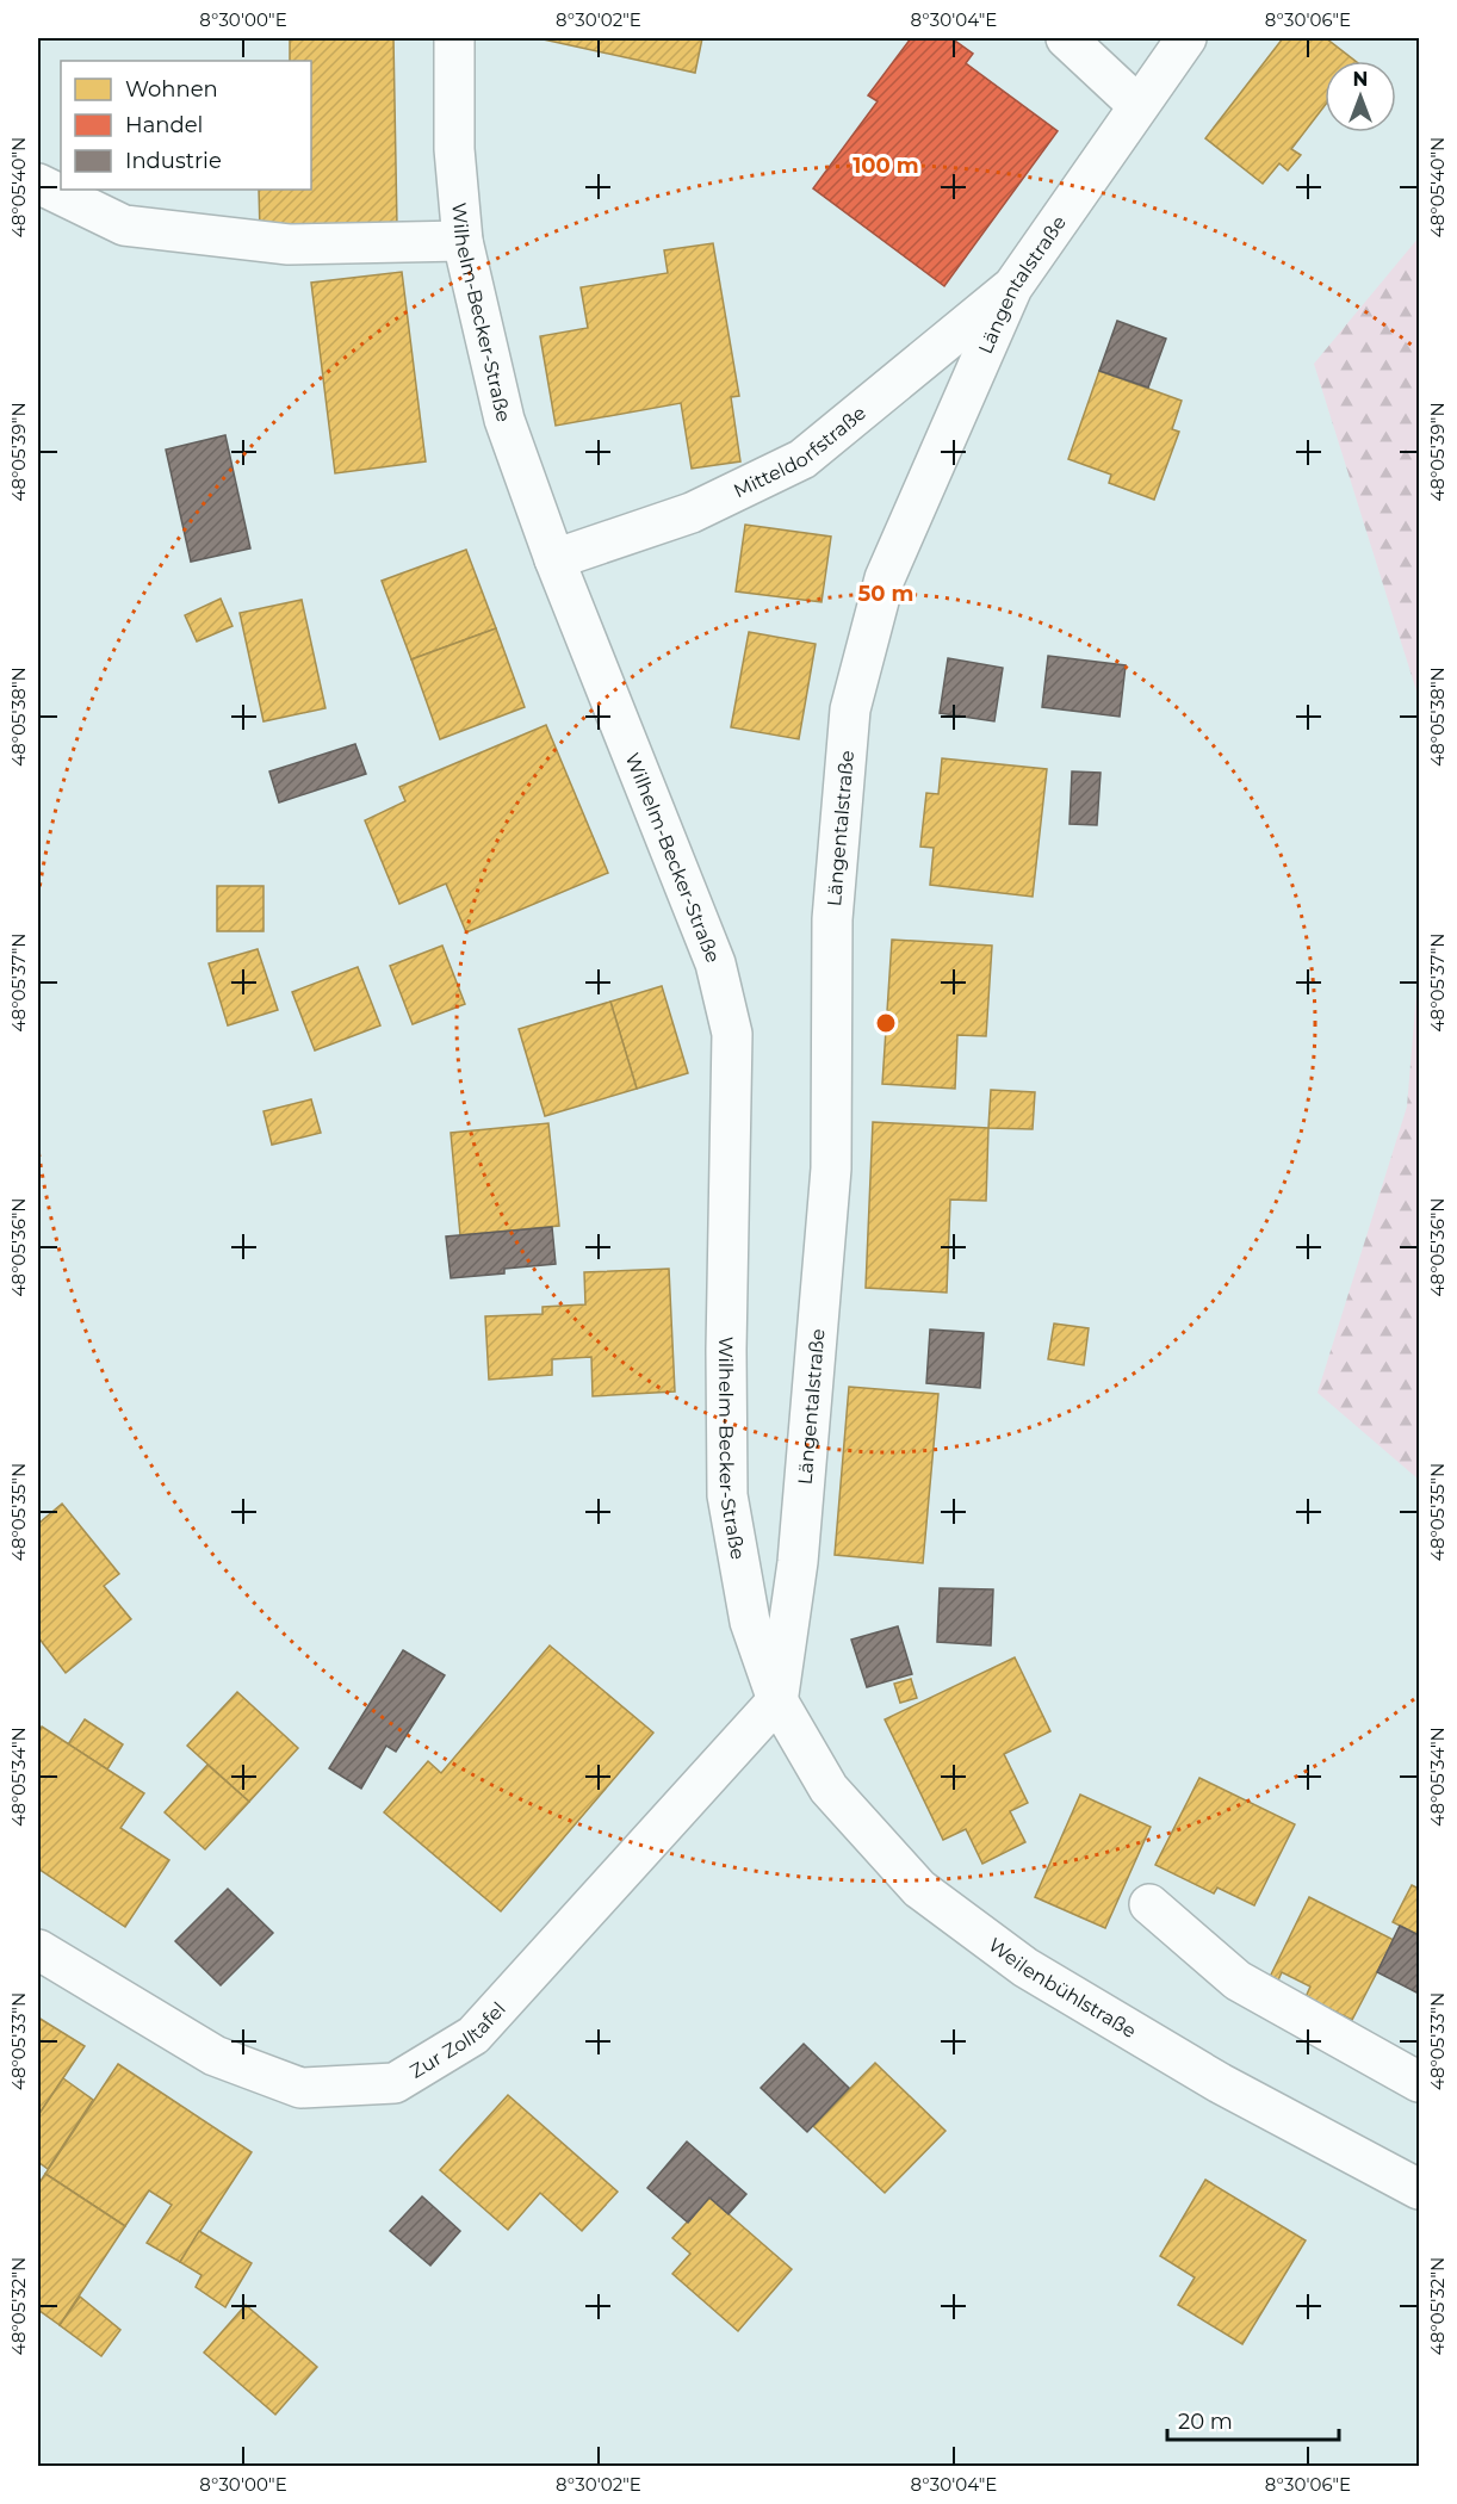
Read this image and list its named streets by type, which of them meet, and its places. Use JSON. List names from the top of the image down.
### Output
{
  "streets": {
    "street": [
      "Längentalstraße",
      "Wilhelm-Becker-Straße",
      "Mitteldorfstraße",
      "Weilenbühlstraße",
      "Zur Zolltafel"
    ]
  },
  "crossings": [
    ["Längentalstraße", "Wilhelm-Becker-Straße"],
    ["Längentalstraße", "Mitteldorfstraße"],
    ["Längentalstraße", "Weilenbühlstraße"],
    ["Längentalstraße", "Zur Zolltafel"],
    ["Wilhelm-Becker-Straße", "Mitteldorfstraße"],
    ["Wilhelm-Becker-Straße", "Weilenbühlstraße"],
    ["Wilhelm-Becker-Straße", "Zur Zolltafel"],
    ["Weilenbühlstraße", "Zur Zolltafel"]
  ],
  "legend": ["Wohnen", "Handel", "Industrie"],
  "scale_bar": "20 m",
  "north": "top",
  "coordinates": [
    "8°30'00\"E",
    "8°30'02\"E",
    "8°30'04\"E",
    "8°30'06\"E",
    "48°05'40\"N",
    "48°05'39\"N",
    "48°05'38\"N",
    "48°05'37\"N",
    "48°05'36\"N",
    "48°05'35\"N",
    "48°05'34\"N",
    "48°05'33\"N",
    "48°05'32\"N"
  ],
  "rings": ["100 m", "50 m"]
}
